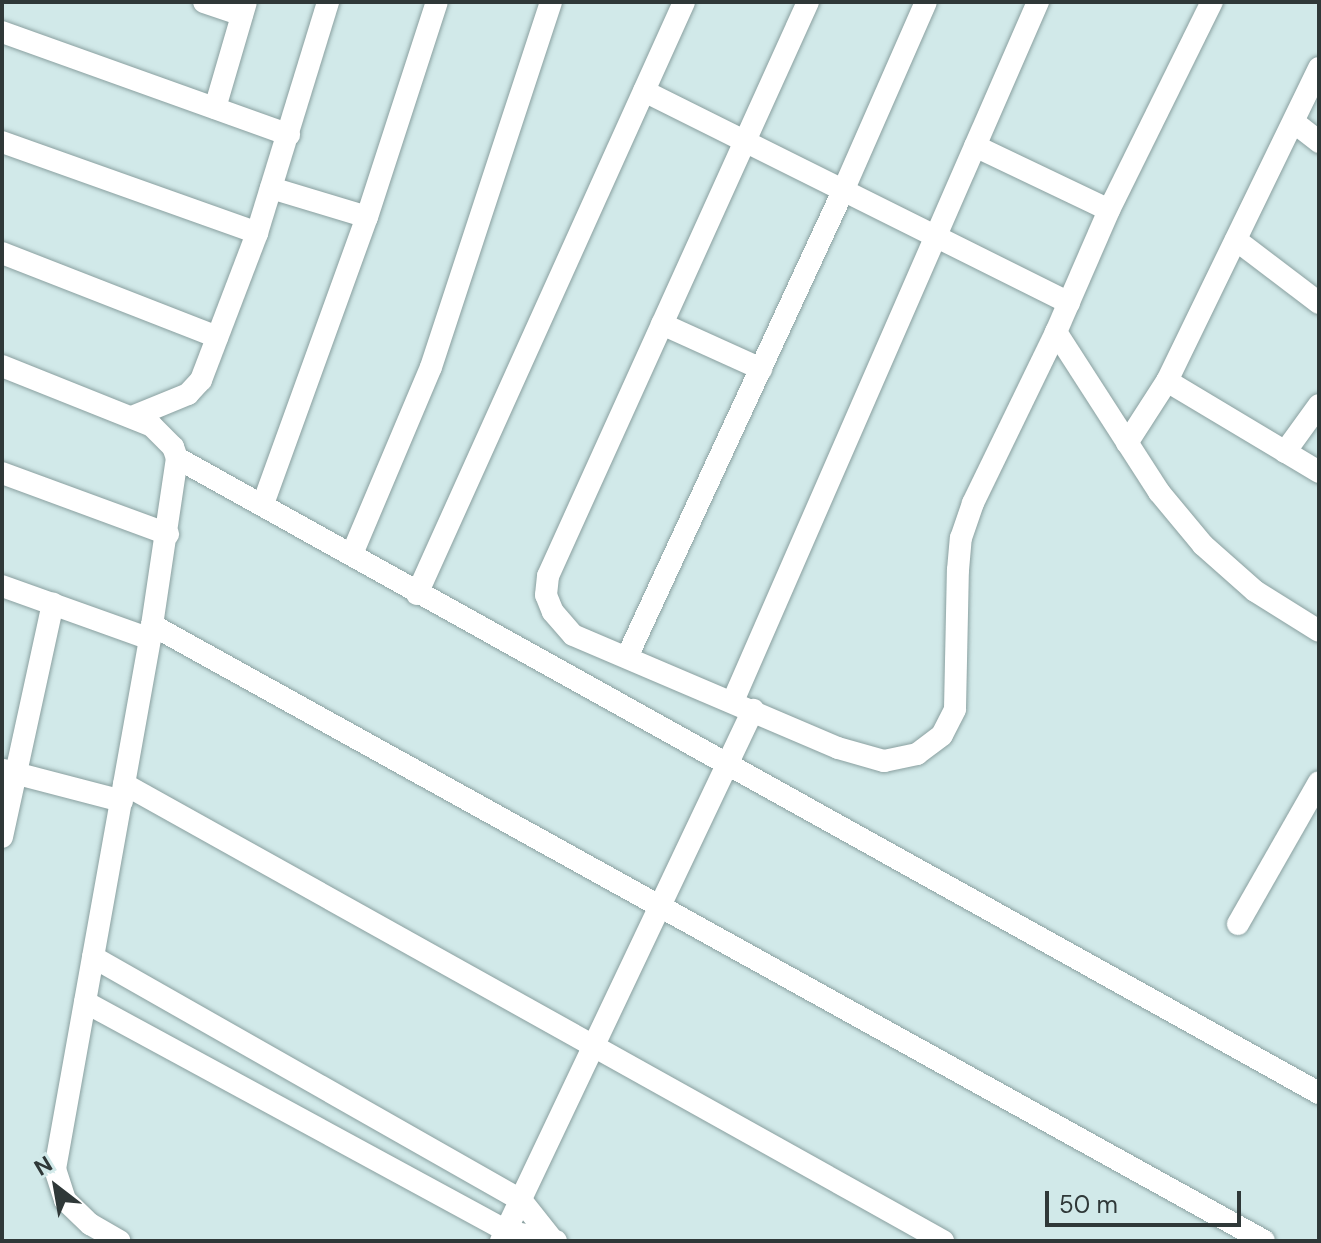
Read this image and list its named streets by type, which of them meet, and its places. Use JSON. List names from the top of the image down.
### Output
{
  "scale_bar": "50 m",
  "north": "top left"
}
